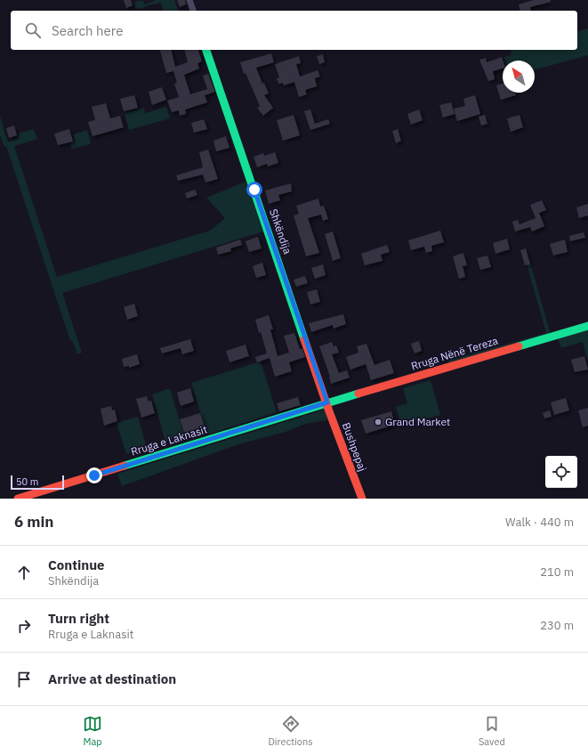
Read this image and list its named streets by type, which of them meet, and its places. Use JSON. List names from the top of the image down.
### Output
{
  "streets": {
    "main road": [
      "Shkëndija",
      "Rruga Nënë Tereza",
      "Rruga e Laknasit",
      "Bushpepaj"
    ]
  },
  "crossings": [
    ["Shkëndija", "Rruga Nënë Tereza"],
    ["Shkëndija", "Rruga e Laknasit"],
    ["Shkëndija", "Bushpepaj"],
    ["Rruga Nënë Tereza", "Rruga e Laknasit"],
    ["Rruga Nënë Tereza", "Bushpepaj"],
    ["Rruga e Laknasit", "Bushpepaj"]
  ],
  "places": ["Grand Market"],
  "scale_bar": "50 m",
  "north": "top left",
  "page": {
    "search": "Search here",
    "scale": "50 m",
    "heading": ["6 min", "Walk · 440 m"],
    "list": [
      ["Continue", "Shkëndija", "210 m"],
      ["Turn right", "Rruga e Laknasit", "230 m"],
      "Arrive at destination"
    ],
    "nav": ["Map", "Directions", "Saved"]
  }
}
